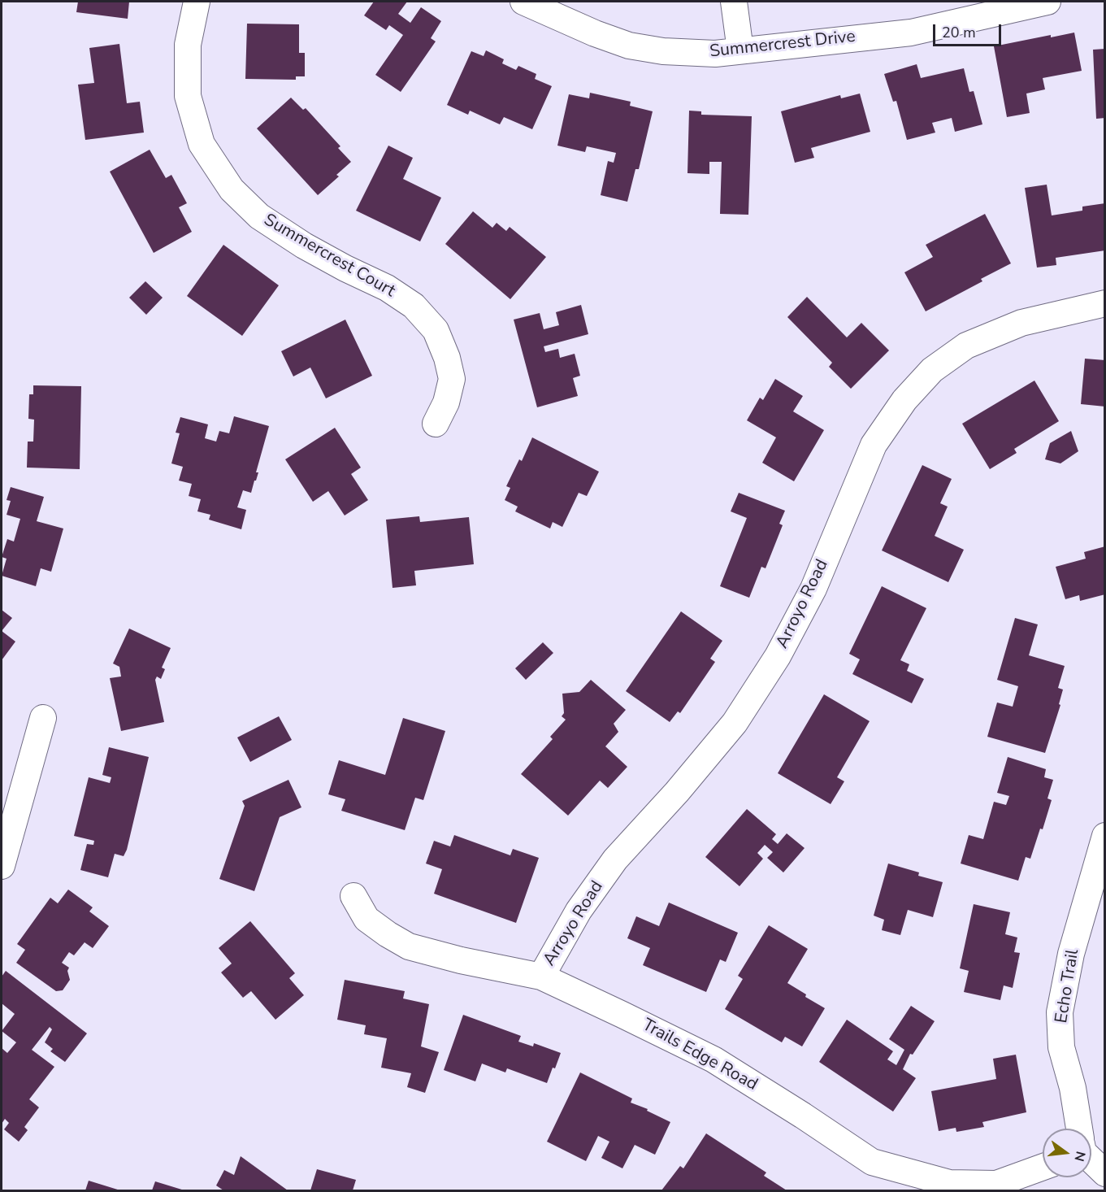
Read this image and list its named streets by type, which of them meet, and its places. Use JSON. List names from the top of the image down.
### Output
{
  "streets": {
    "street": [
      "Summercrest Drive",
      "Summercrest Court",
      "Arroyo Road",
      "Echo Trail",
      "Trails Edge Road"
    ]
  },
  "crossings": [
    ["Arroyo Road", "Trails Edge Road"]
  ],
  "scale_bar": "20 m",
  "north": "right"
}
